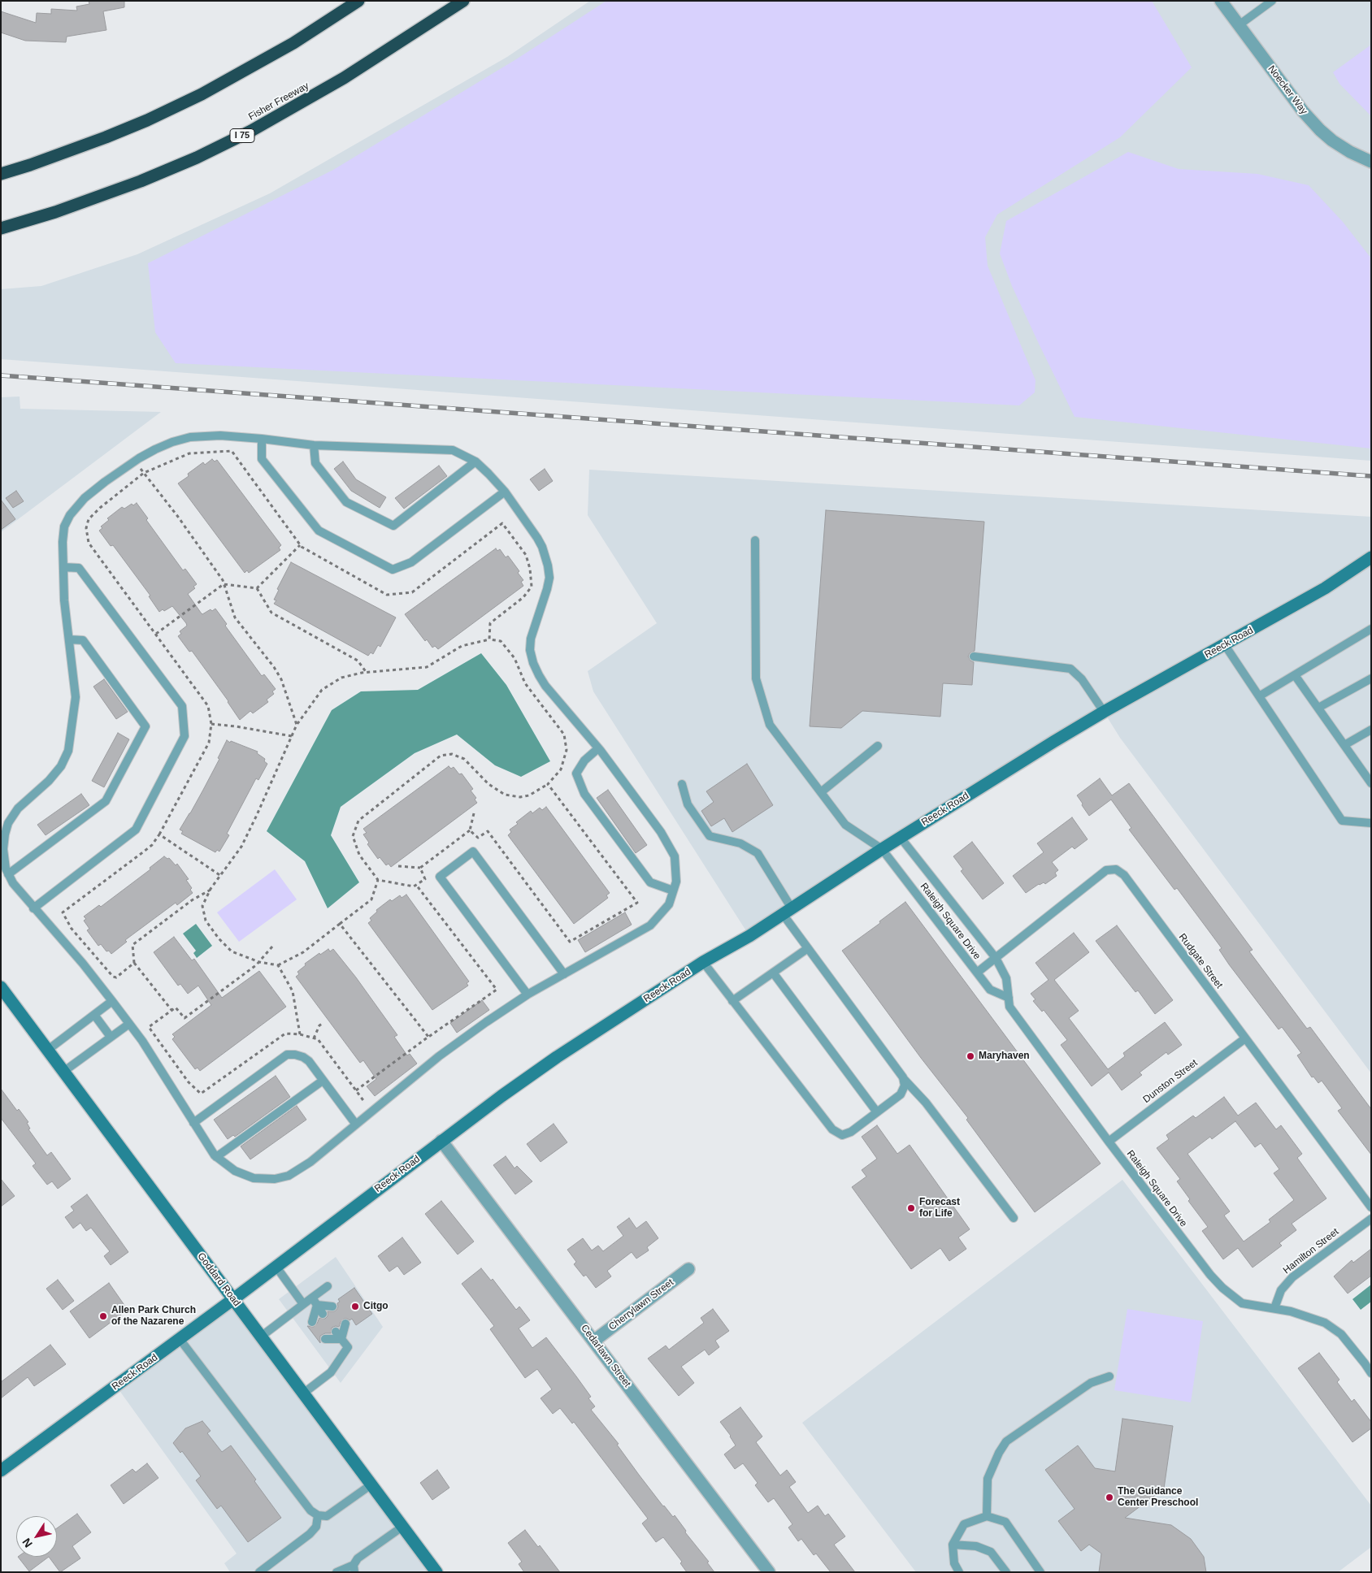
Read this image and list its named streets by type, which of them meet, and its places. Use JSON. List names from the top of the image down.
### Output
{
  "streets": {
    "highway": ["Fisher Freeway", "I 75"],
    "street": [
      "Noecker Way",
      "Reeck Road",
      "Goddard Road",
      "Cherrylawn Street",
      "Cedarlawn Street"
    ],
    "lane": [
      "Raleigh Square Drive",
      "Rudgate Street",
      "Dunston Street",
      "Hamilton Street"
    ]
  },
  "crossings": [
    ["Reeck Road", "Raleigh Square Drive"],
    ["Reeck Road", "Goddard Road"],
    ["Reeck Road", "Cedarlawn Street"],
    ["Raleigh Square Drive", "Rudgate Street"],
    ["Raleigh Square Drive", "Dunston Street"],
    ["Raleigh Square Drive", "Hamilton Street"],
    ["Rudgate Street", "Dunston Street"],
    ["Cherrylawn Street", "Cedarlawn Street"]
  ],
  "places": [
    "Maryhaven",
    "Forecast for Life",
    "Citgo",
    "Allen Park Church of the Nazarene",
    "The Guidance Center Preschool"
  ],
  "north": "bottom left"
}
